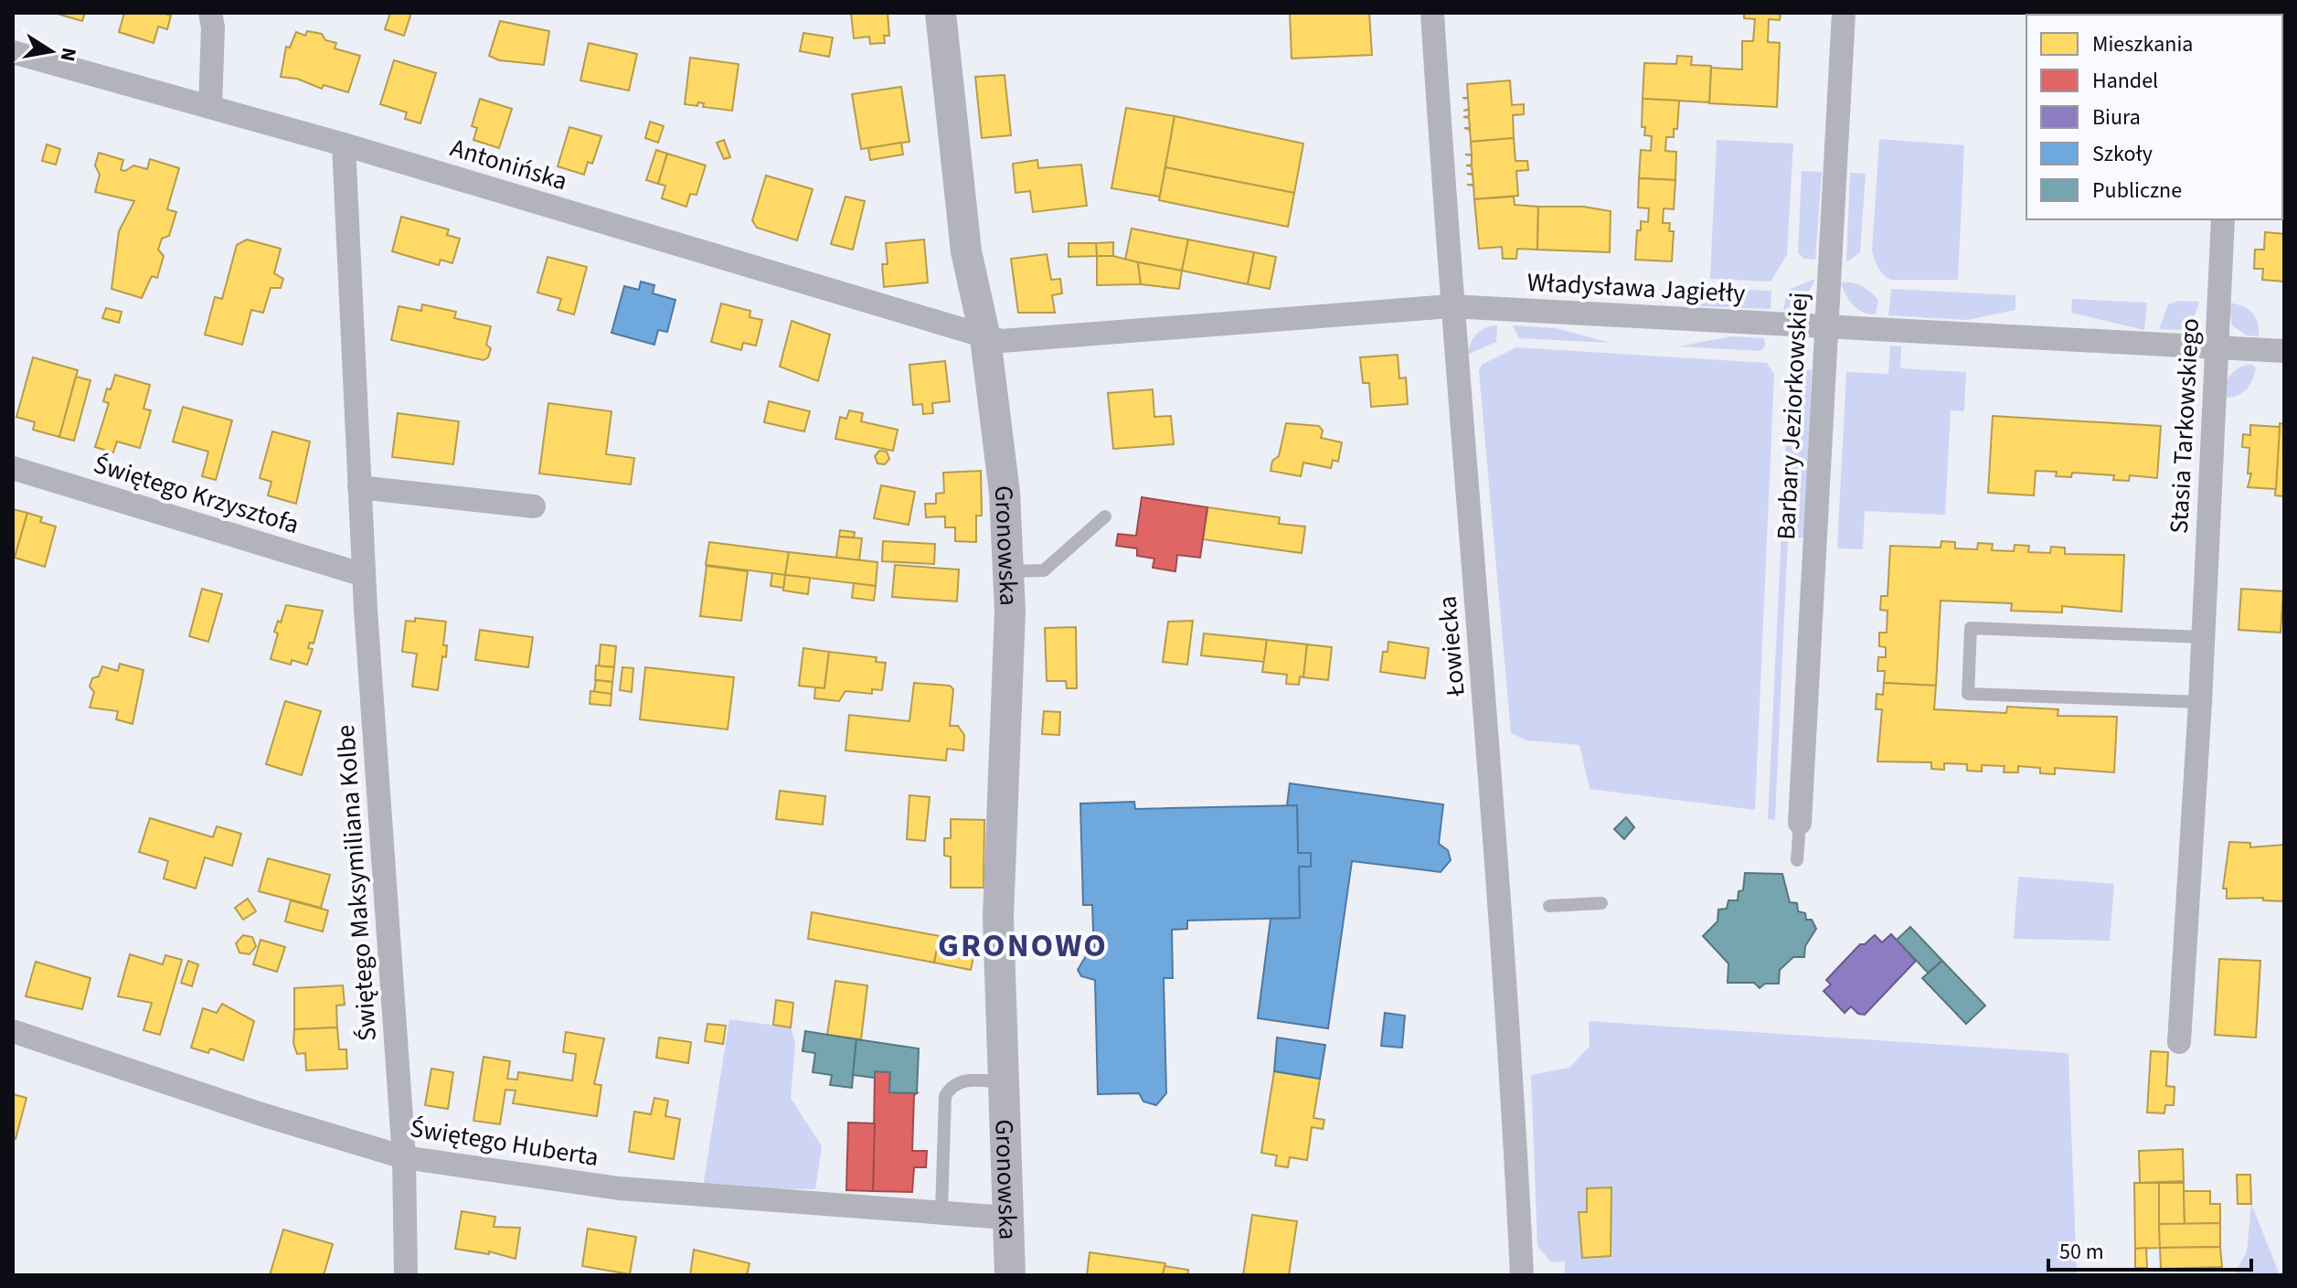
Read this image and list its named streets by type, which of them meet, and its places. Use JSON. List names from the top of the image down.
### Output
{
  "streets": {
    "street": [
      "Antonińska",
      "Władysława Jagiełły",
      "Barbary Jeziorkowskiej",
      "Stasia Tarkowskiego",
      "Świętego Krzysztofa",
      "Gronowska",
      "Łowiecka",
      "Świętego Maksymiliana Kolbe",
      "Świętego Huberta"
    ]
  },
  "crossings": [
    ["Antonińska", "Władysława Jagiełły"],
    ["Antonińska", "Gronowska"],
    ["Antonińska", "Świętego Maksymiliana Kolbe"],
    ["Władysława Jagiełły", "Barbary Jeziorkowskiej"],
    ["Władysława Jagiełły", "Stasia Tarkowskiego"],
    ["Władysława Jagiełły", "Gronowska"],
    ["Władysława Jagiełły", "Łowiecka"],
    ["Świętego Krzysztofa", "Świętego Maksymiliana Kolbe"],
    ["Gronowska", "Świętego Huberta"],
    ["Świętego Maksymiliana Kolbe", "Świętego Huberta"]
  ],
  "districts": ["GRONOWO"],
  "legend": [
    "Mieszkania",
    "Handel",
    "Biura",
    "Szkoły",
    "Publiczne"
  ],
  "scale_bar": "50 m",
  "north": "right"
}
